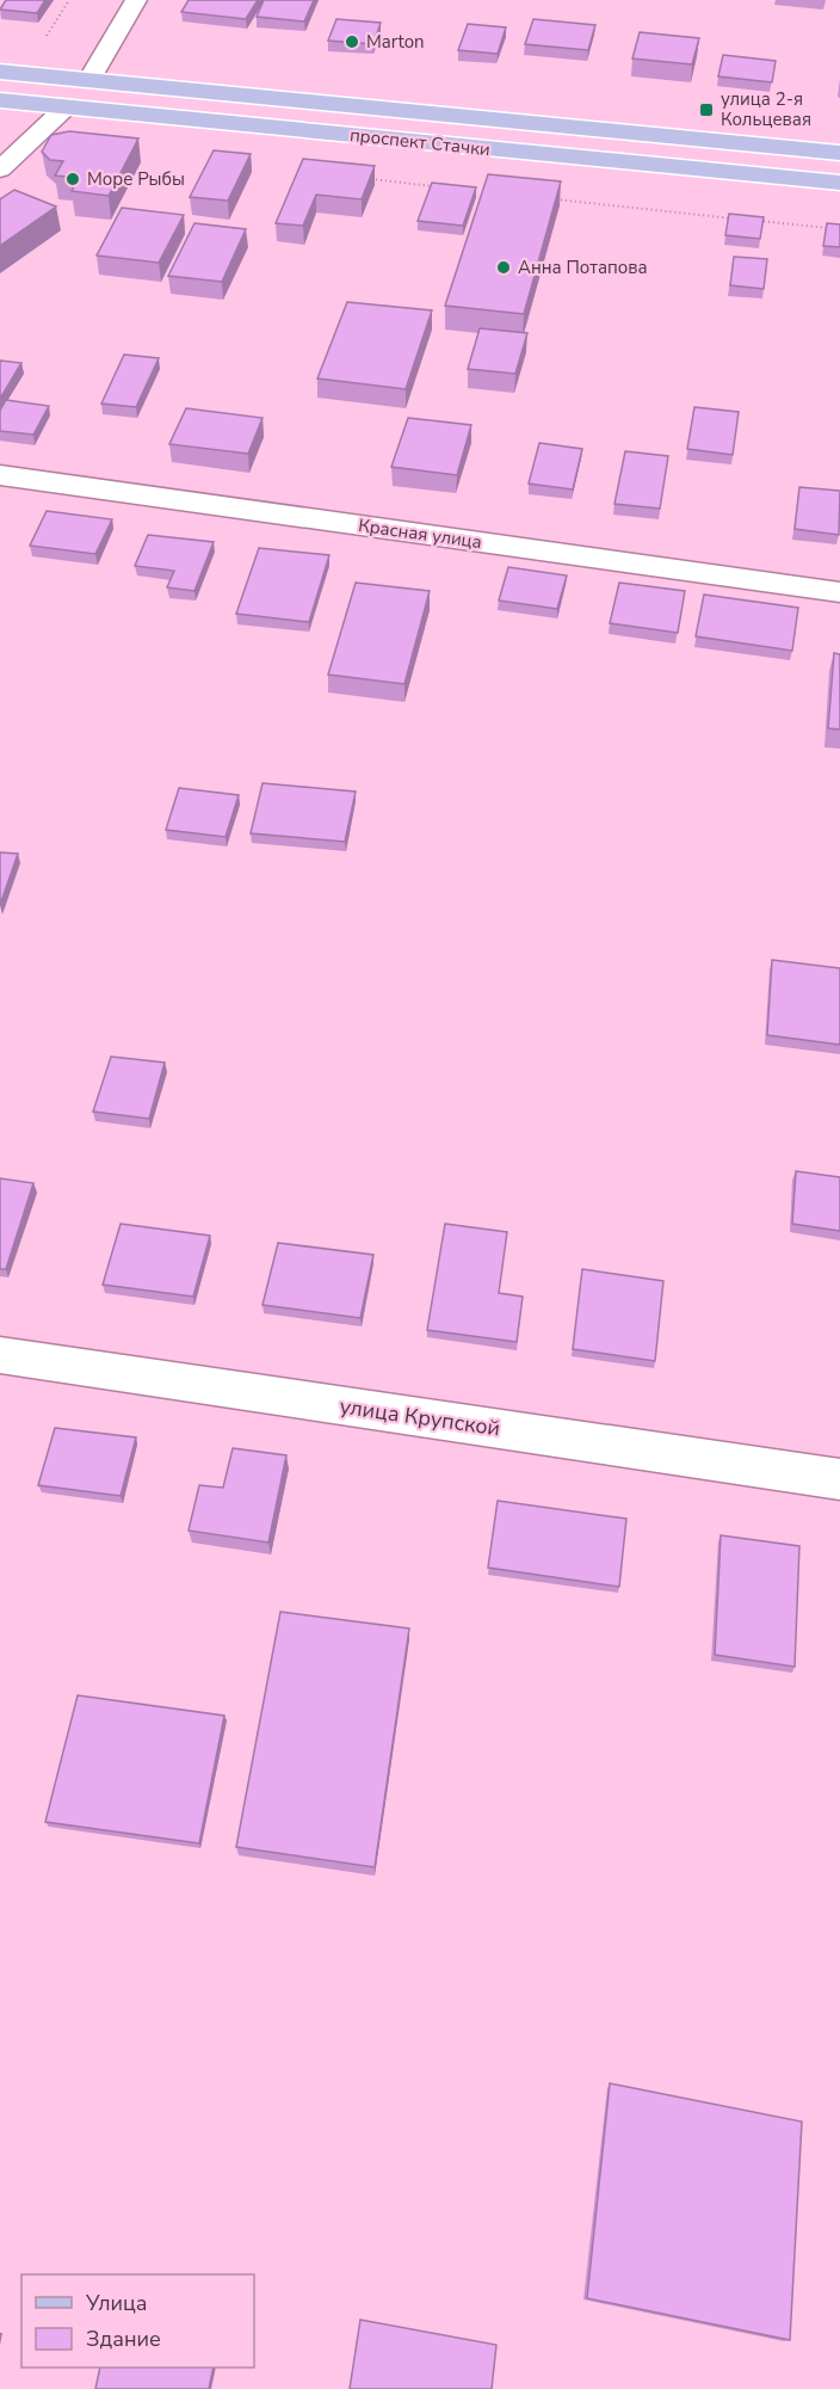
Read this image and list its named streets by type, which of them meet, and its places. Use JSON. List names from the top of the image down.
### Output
{
  "streets": {
    "main road": ["проспект Стачки"],
    "street": ["Красная улица", "улица Крупской"]
  },
  "places": {
    "other": ["Marton", "Море Рыбы", "Анна Потапова"],
    "transit": ["улица 2-я Кольцевая"]
  },
  "legend": ["Улица", "Здание"]
}
